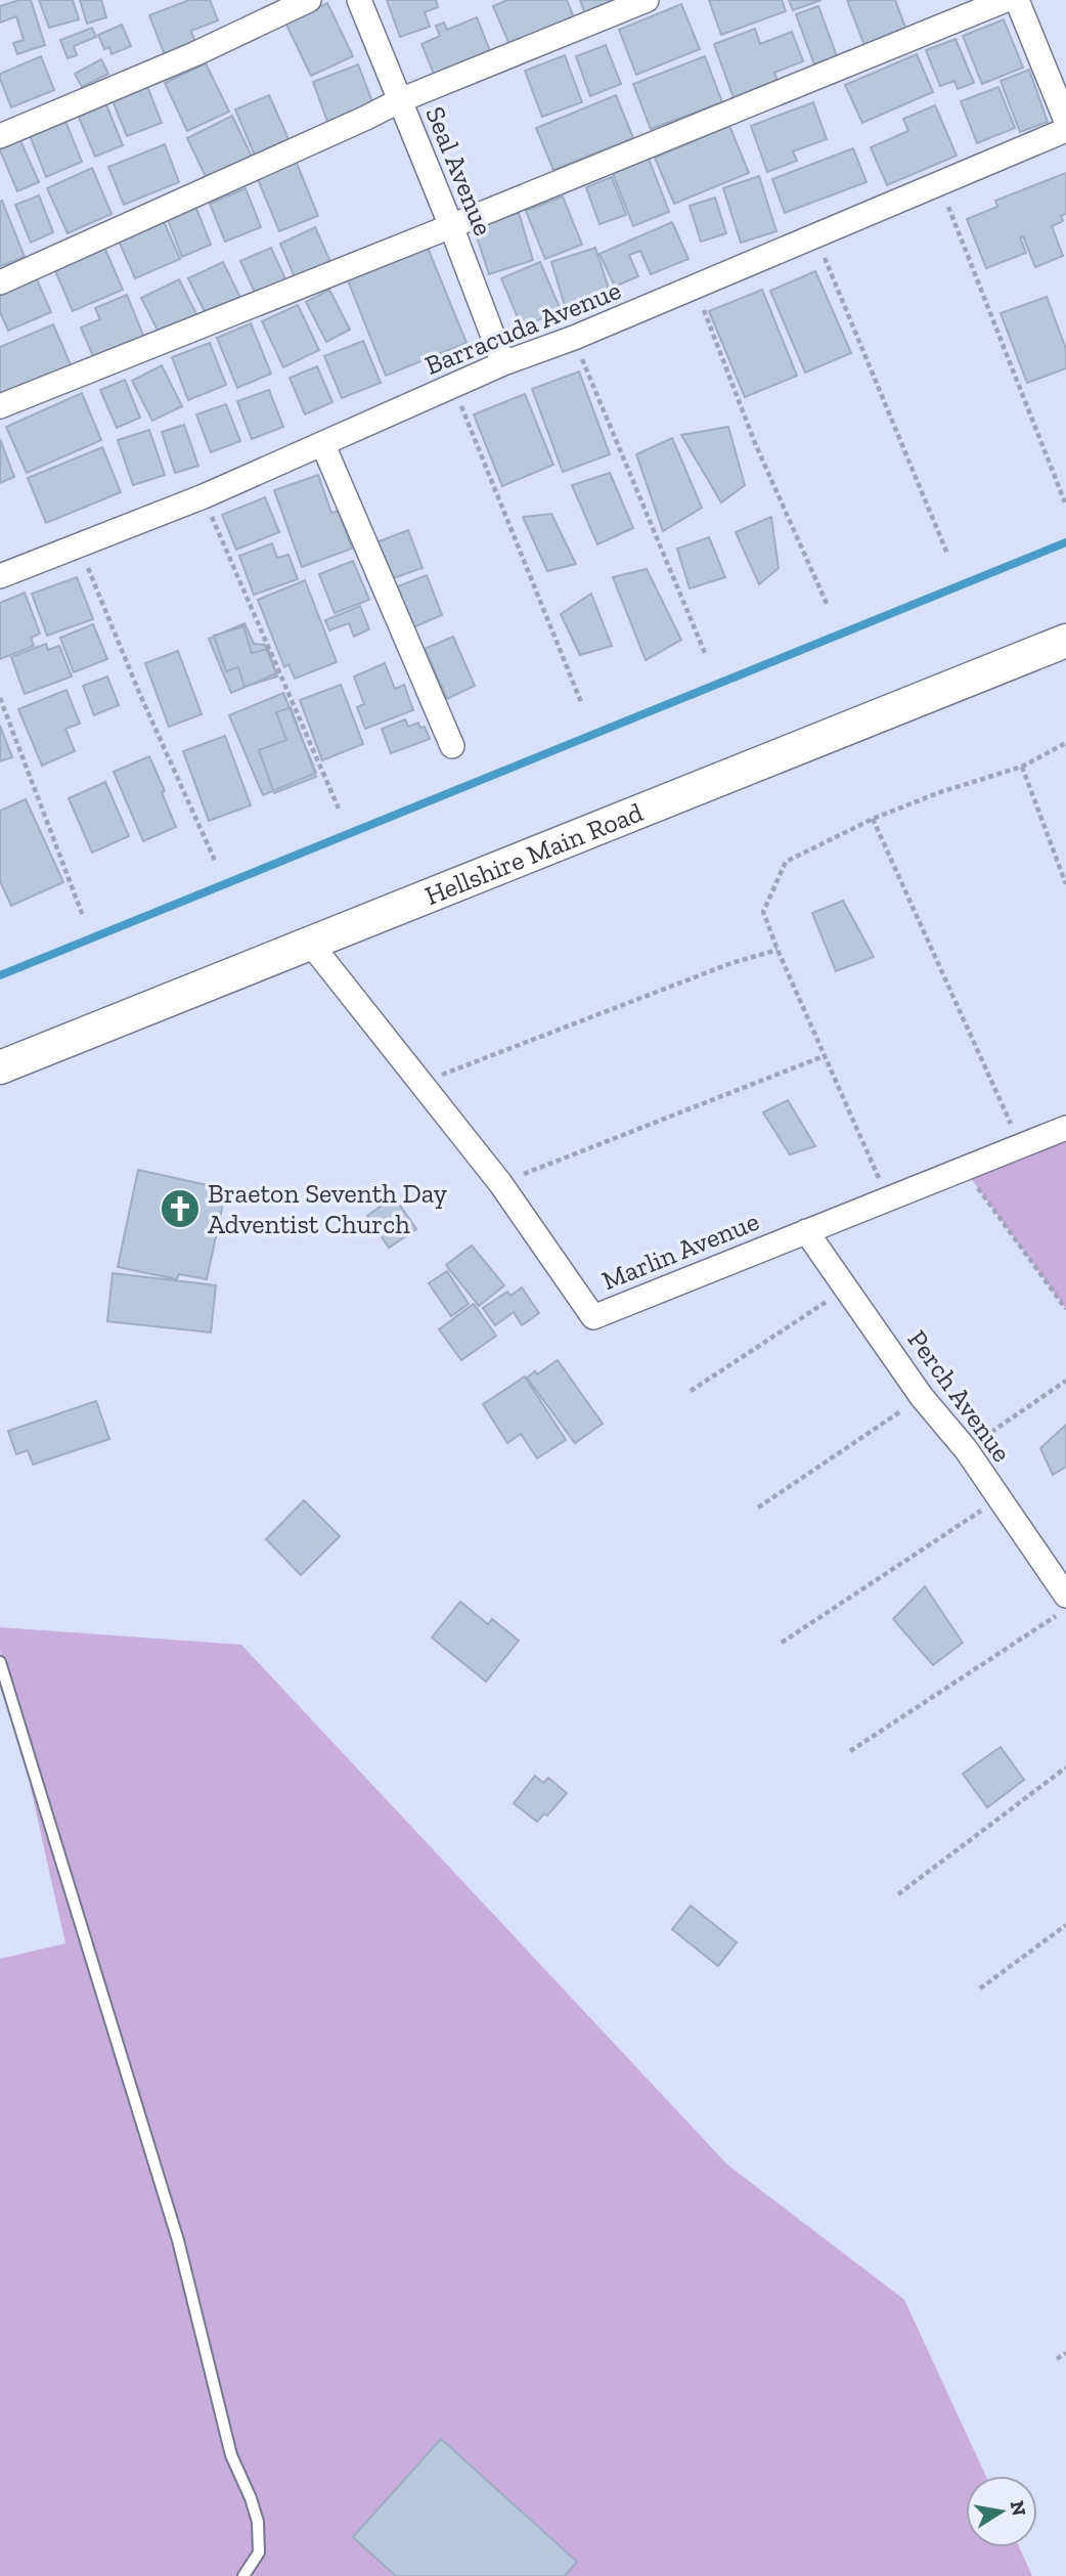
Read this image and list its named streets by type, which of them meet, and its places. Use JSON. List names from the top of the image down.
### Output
{
  "streets": {
    "main road": ["Hellshire Main Road"],
    "street": [
      "Seal Avenue",
      "Barracuda Avenue",
      "Marlin Avenue",
      "Perch Avenue"
    ]
  },
  "crossings": [
    ["Seal Avenue", "Barracuda Avenue"],
    ["Hellshire Main Road", "Marlin Avenue"],
    ["Marlin Avenue", "Perch Avenue"]
  ],
  "places": {
    "church": ["Braeton Seventh Day Adventist Church"]
  },
  "north": "right"
}
